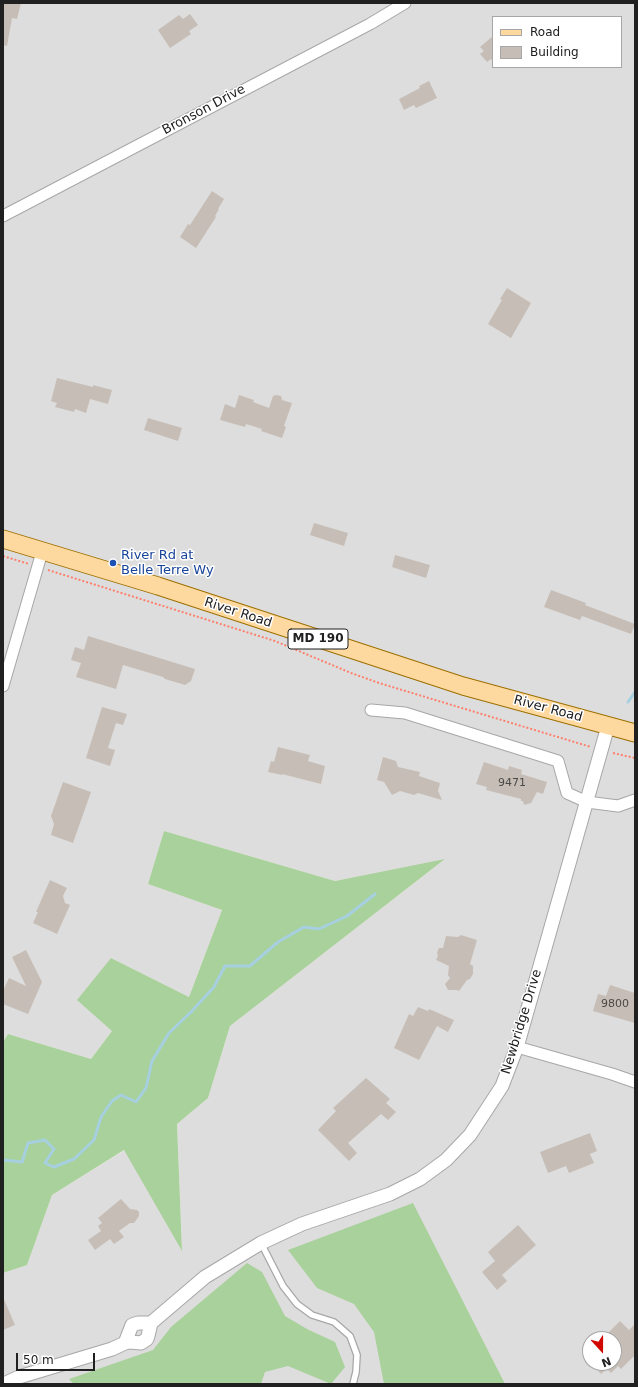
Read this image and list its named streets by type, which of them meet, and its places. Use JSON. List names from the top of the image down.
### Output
{
  "streets": {
    "main road": ["River Road", "MD 190"],
    "street": ["Bronson Drive", "Newbridge Drive"]
  },
  "crossings": [
    ["River Road", "Newbridge Drive"]
  ],
  "places": ["River Rd at Belle Terre Wy"],
  "house_numbers": ["9471", "9800"],
  "legend": ["Road", "Building"],
  "scale_bar": "50 m",
  "north": "bottom"
}
